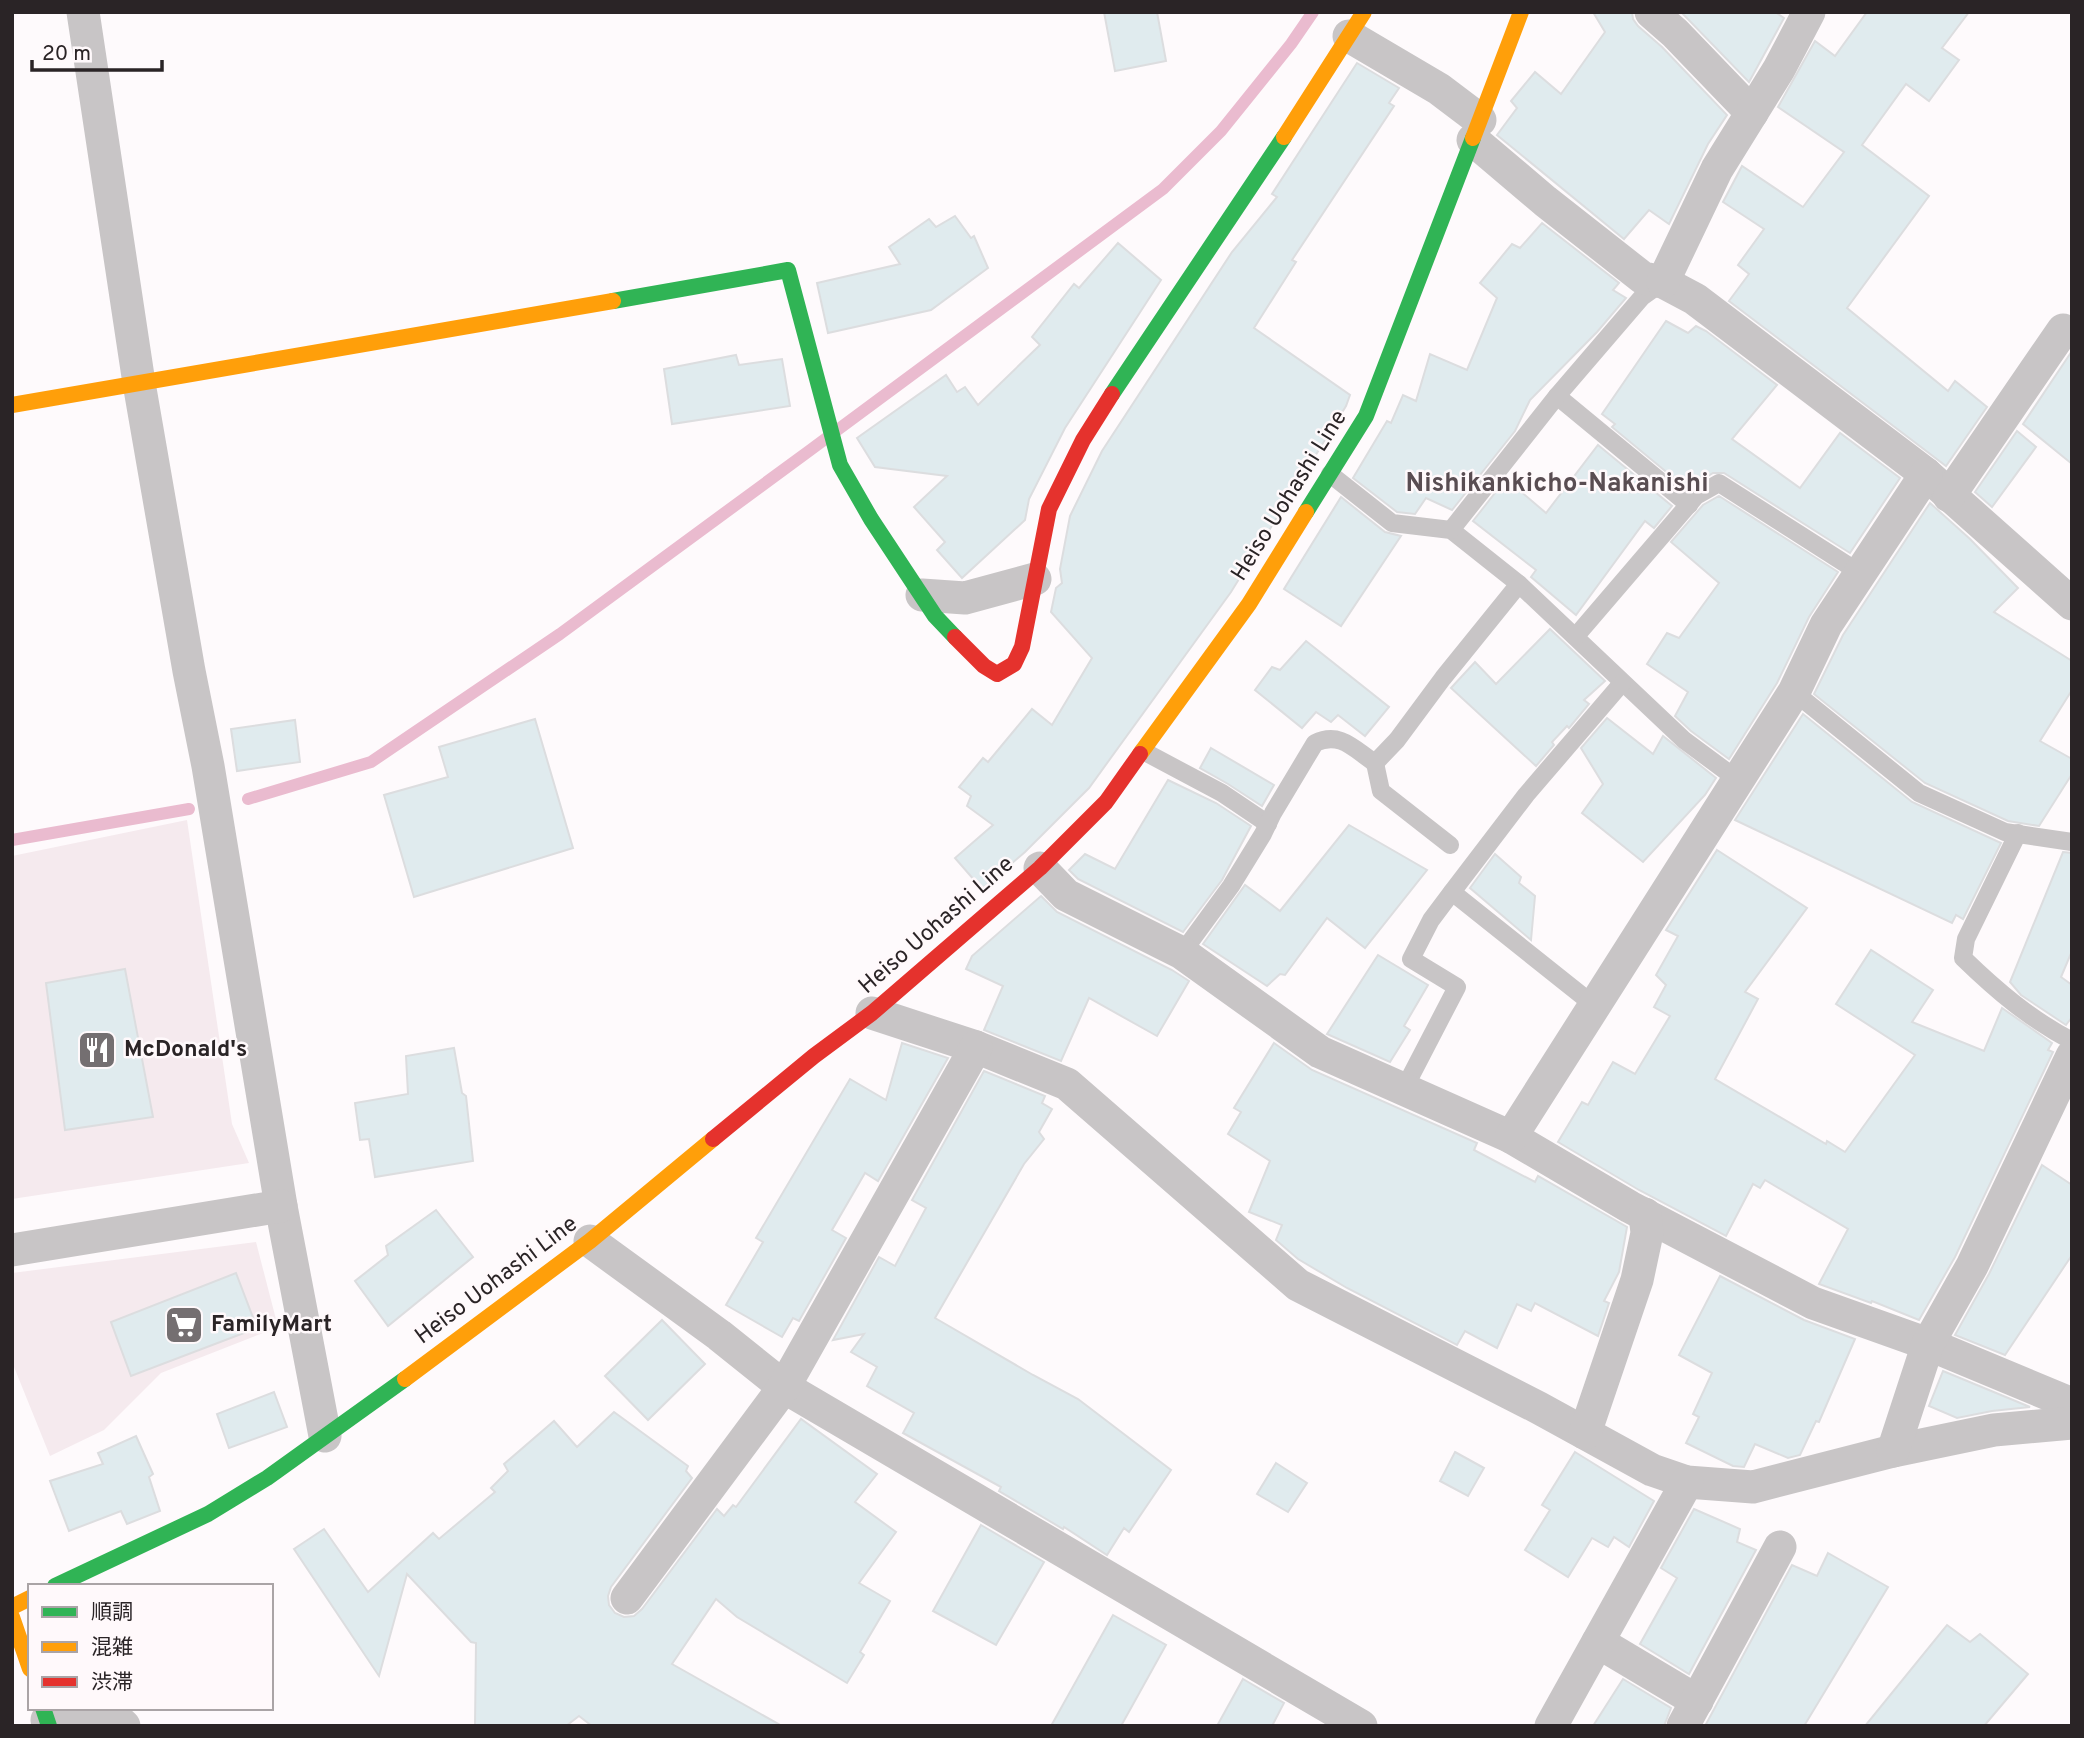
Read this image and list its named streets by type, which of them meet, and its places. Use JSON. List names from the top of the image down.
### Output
{
  "streets": {
    "main road": ["Heiso Uohashi Line"]
  },
  "districts": ["Nishikankicho-Nakanishi"],
  "places": {
    "restaurant": ["McDonald's"],
    "supermarket": ["FamilyMart"]
  },
  "legend": ["順調", "混雑", "渋滞"],
  "scale_bar": "20 m"
}
